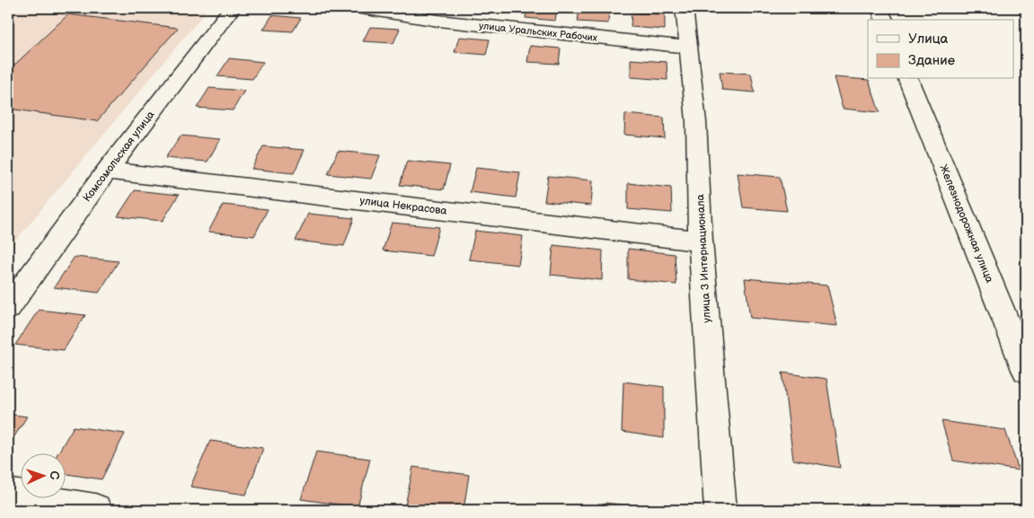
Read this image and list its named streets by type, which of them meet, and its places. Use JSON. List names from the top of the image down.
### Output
{
  "streets": {
    "street": [
      "улица Уральских Рабочих",
      "Комсомольская улица",
      "улица Некрасова",
      "Железнодорожная улица",
      "улица 3 Интернационала"
    ]
  },
  "crossings": [
    ["улица Уральских Рабочих", "улица 3 Интернационала"],
    ["Комсомольская улица", "улица Некрасова"],
    ["улица Некрасова", "улица 3 Интернационала"]
  ],
  "legend": ["Улица", "Здание"],
  "north": "right"
}
